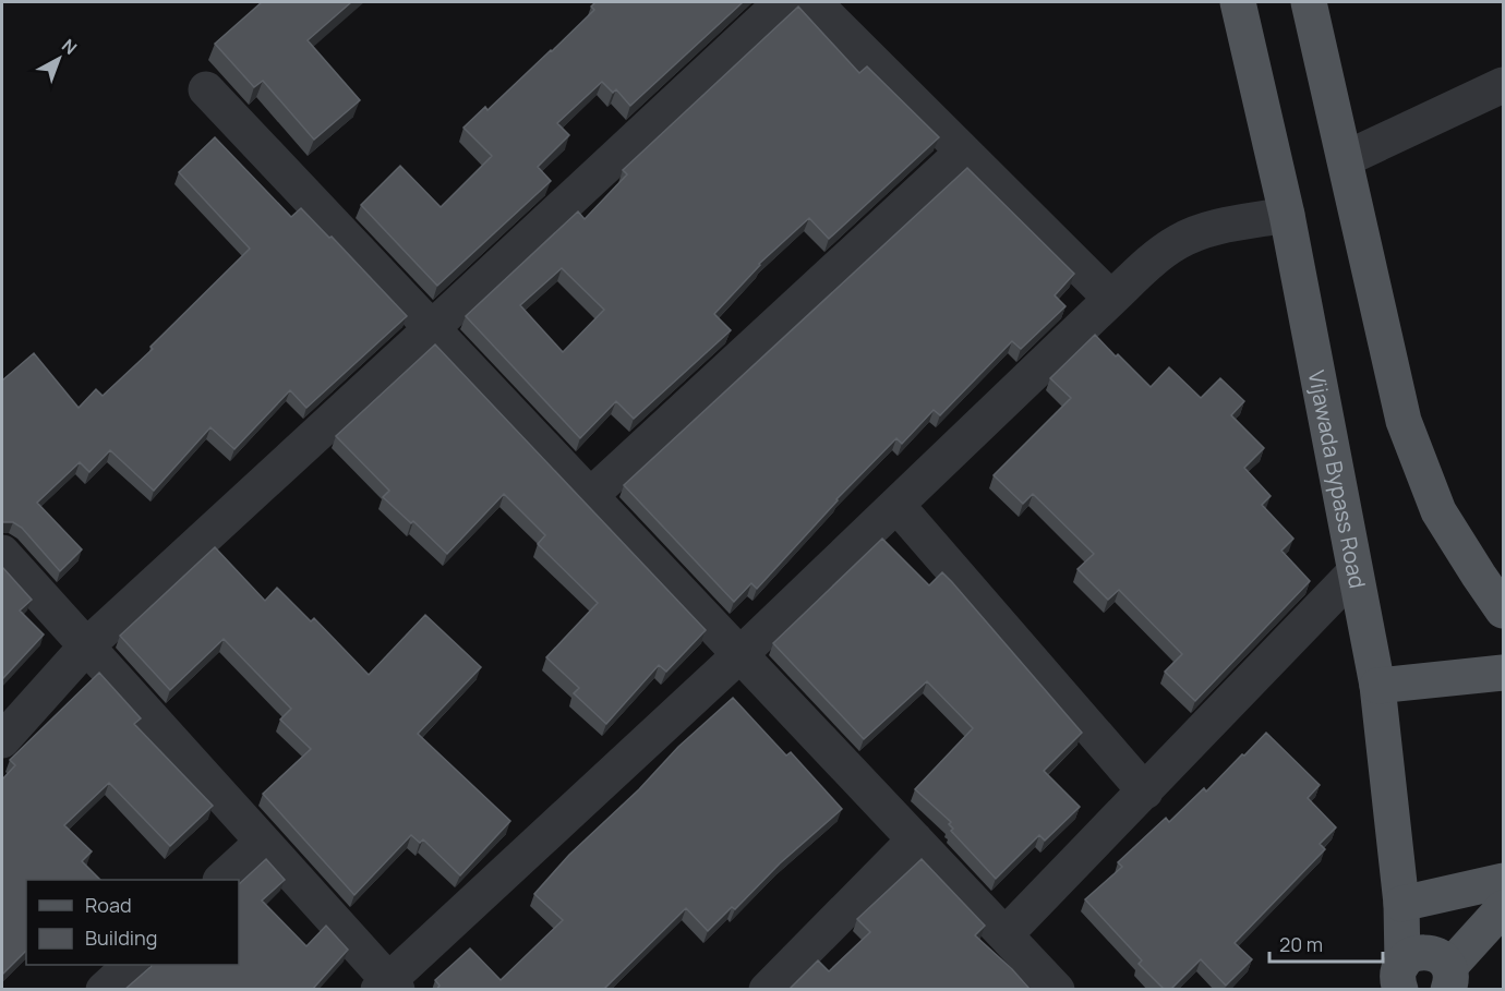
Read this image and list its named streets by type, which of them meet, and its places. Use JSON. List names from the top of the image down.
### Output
{
  "streets": {
    "main road": ["Vijawada Bypass Road"]
  },
  "legend": ["Road", "Building"],
  "scale_bar": "20 m",
  "north": "top right"
}
